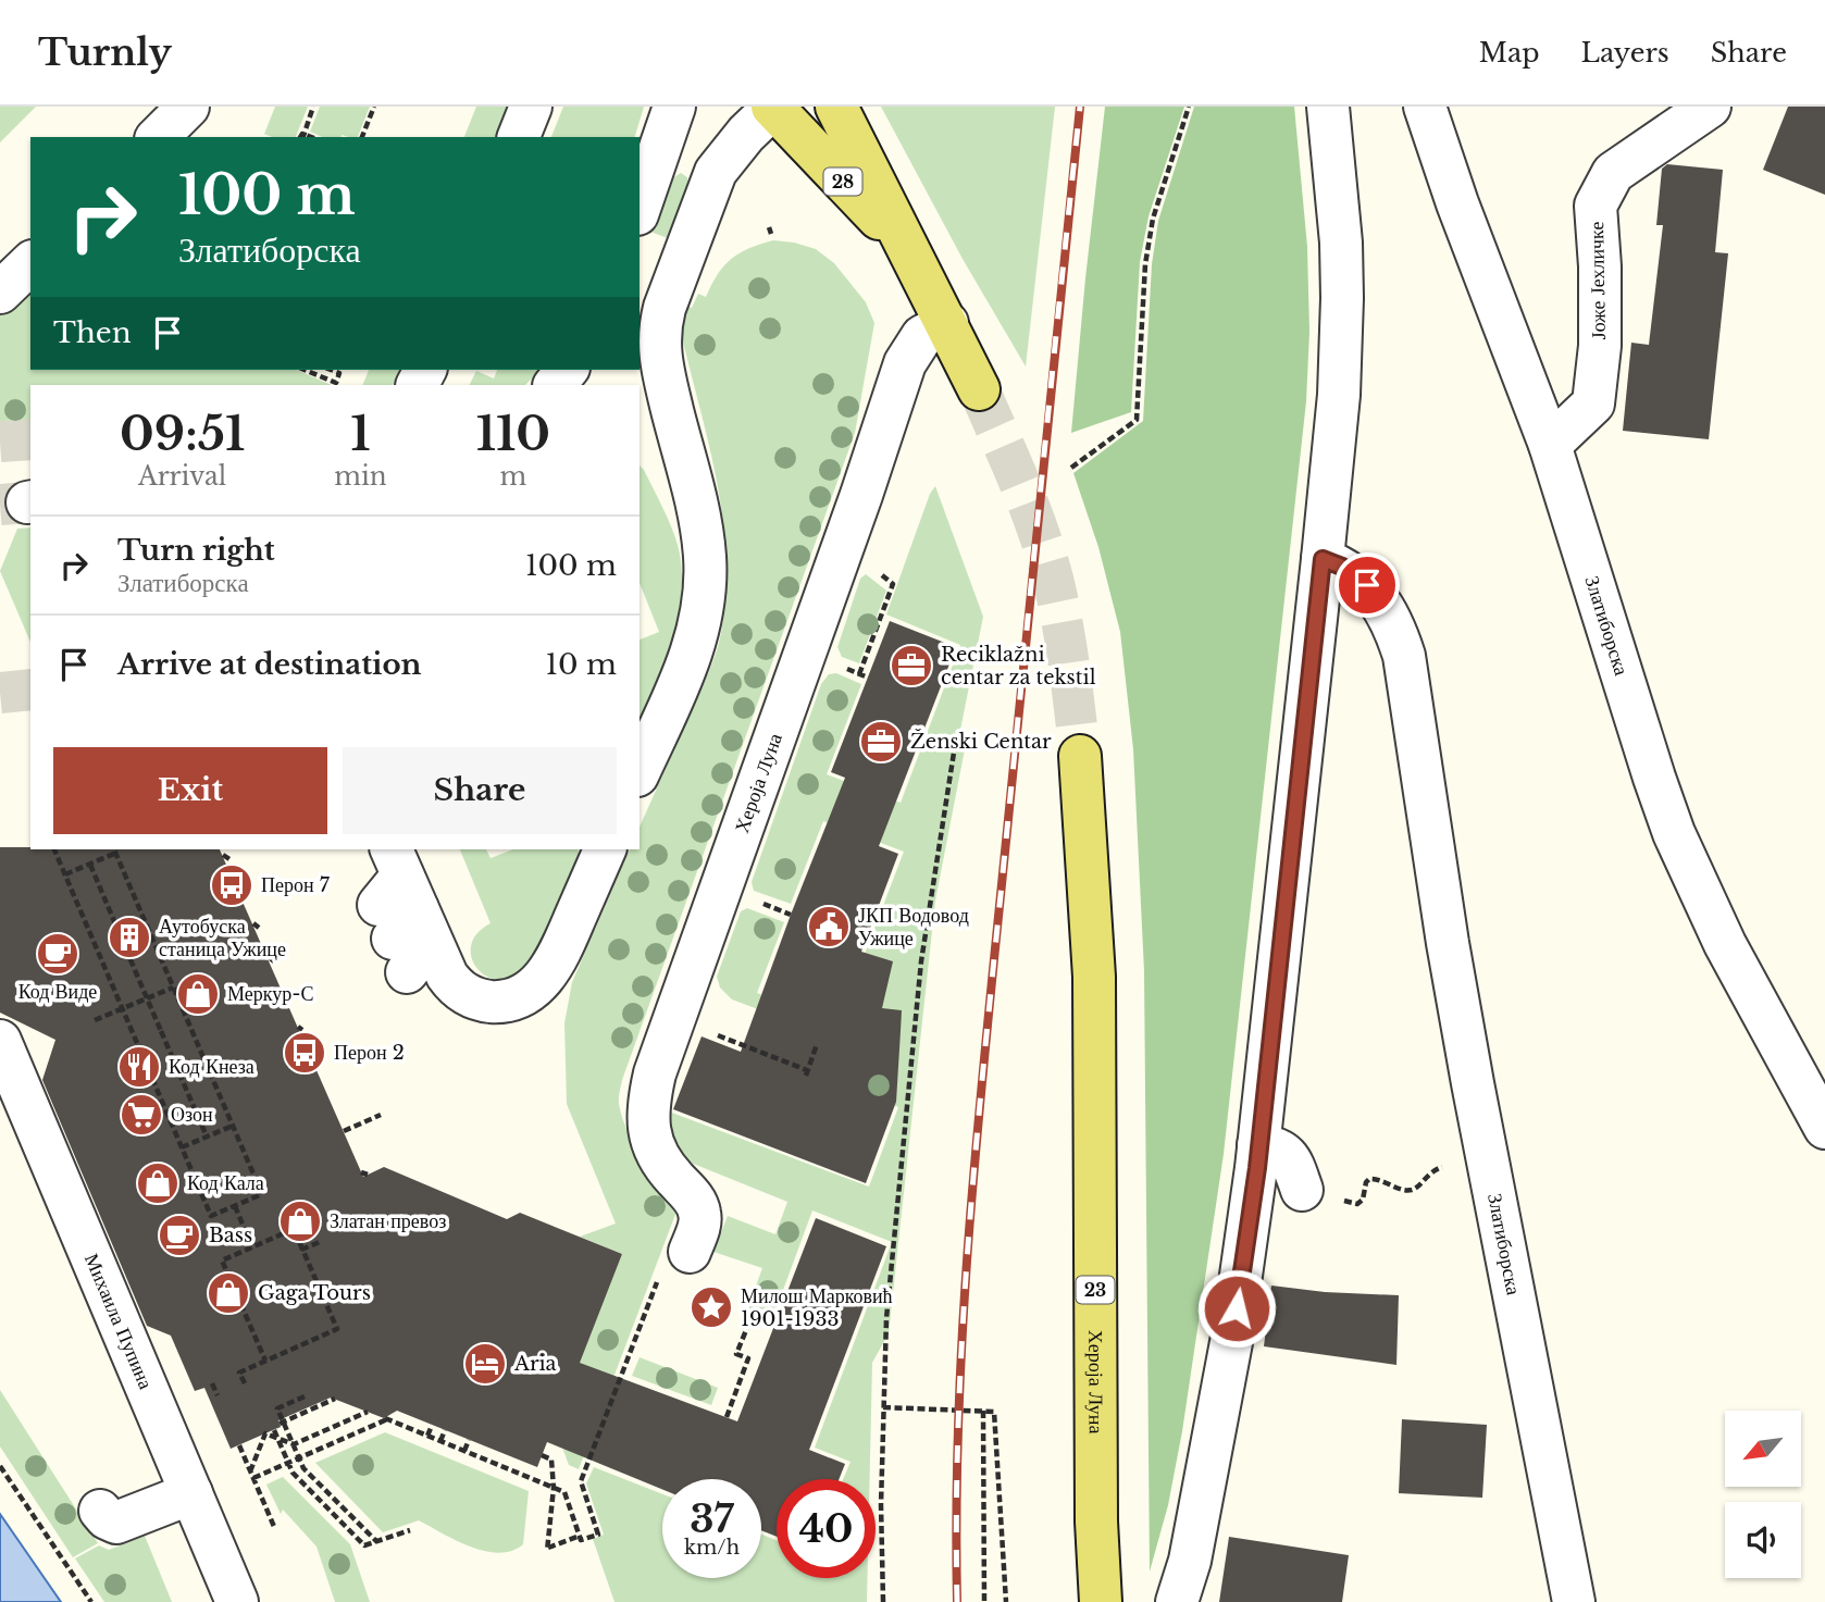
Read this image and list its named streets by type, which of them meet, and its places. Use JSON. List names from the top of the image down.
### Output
{
  "streets": {
    "main road": ["28", "Хероја Луна", "23"],
    "street": ["Јоже Јехличке", "Златиборска", "Михаила Пупина"]
  },
  "crossings": [
    ["Јоже Јехличке", "Златиборска"]
  ],
  "places": {
    "office": ["Reciklažni centar za tekstil", "Ženski Centar"],
    "bus stop": ["Перон 7", "Перон 2"],
    "public building": ["ЈКП Водовод Ужице"],
    "building": ["Аутобуска станица Ужице"],
    "cafe": ["Код Виде", "Bass"],
    "shop": [
      "Меркур-С",
      "Код Кала",
      "Златан превоз",
      "Gaga Tours"
    ],
    "restaurant": ["Код Кнеза"],
    "supermarket": ["Озон"],
    "place": ["Милош Марковић 1901-1933"],
    "hotel": ["Aria"]
  },
  "north": "bottom left",
  "page": {
    "header": "Turnly",
    "nav": ["Map", "Layers", "Share"],
    "turn": ["100 m", "Златиборска"],
    "then": "Then",
    "eta": [
      "09:51",
      "Arrival",
      "1",
      "min",
      "110",
      "m"
    ],
    "list": [
      {
        "name": "Turn right",
        "note": "Златиборска",
        "value": "100 m"
      },
      {
        "name": "Arrive at destination",
        "value": "10 m"
      }
    ],
    "buttons": ["Exit", "Share"],
    "speed": "37 km/h",
    "limit": "40"
  }
}
